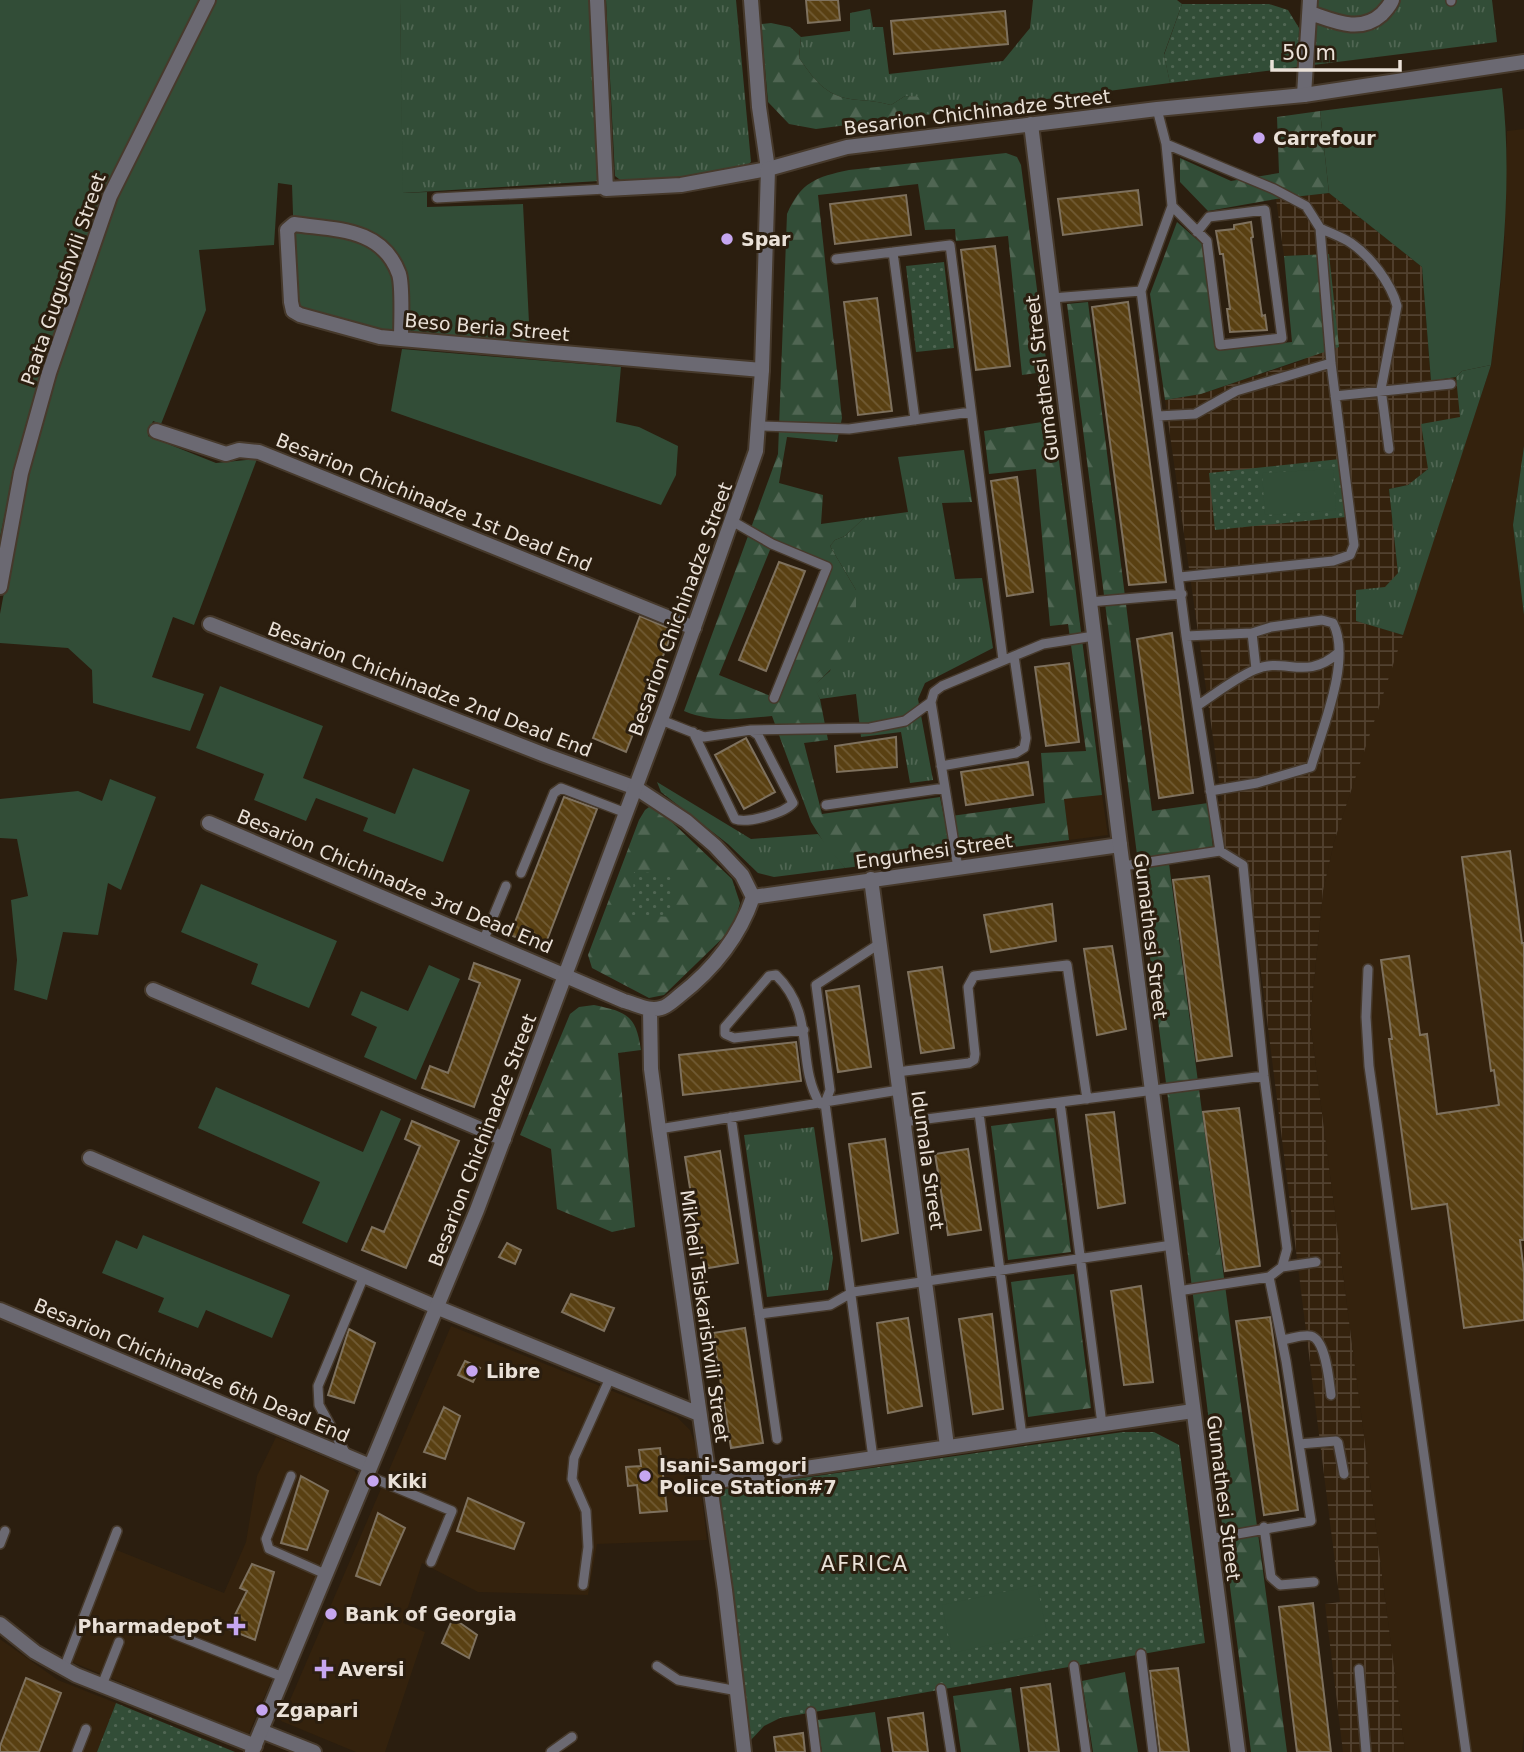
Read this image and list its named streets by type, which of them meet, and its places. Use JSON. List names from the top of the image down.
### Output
{
  "streets": {
    "street": [
      "Besarion Chichinadze Street",
      "Paata Gugushvili Street",
      "Beso Beria Street",
      "Gumathesi Street",
      "Besarion Chichinadze 1st Dead End",
      "Besarion Chichinadze 2nd Dead End",
      "Engurhesi Street",
      "Besarion Chichinadze 3rd Dead End",
      "Idumala Street",
      "Mikheil Tsiskarishvili Street",
      "Besarion Chichinadze 6th Dead End"
    ]
  },
  "crossings": [
    ["Besarion Chichinadze Street", "Beso Beria Street"],
    ["Besarion Chichinadze Street", "Gumathesi Street"],
    ["Besarion Chichinadze Street", "Besarion Chichinadze 1st Dead End"],
    ["Besarion Chichinadze Street", "Besarion Chichinadze 2nd Dead End"],
    ["Besarion Chichinadze Street", "Besarion Chichinadze 3rd Dead End"],
    ["Besarion Chichinadze Street", "Besarion Chichinadze 6th Dead End"],
    ["Gumathesi Street", "Engurhesi Street"],
    ["Engurhesi Street", "Idumala Street"]
  ],
  "districts": ["AFRICA"],
  "places": {
    "other": [
      "Carrefour",
      "Spar",
      "Libre",
      "Isani-Samgori Police Station#7",
      "Kiki",
      "Bank of Georgia",
      "Zgapari"
    ],
    "health": ["Pharmadepot", "Aversi"]
  },
  "scale_bar": "50 m"
}
